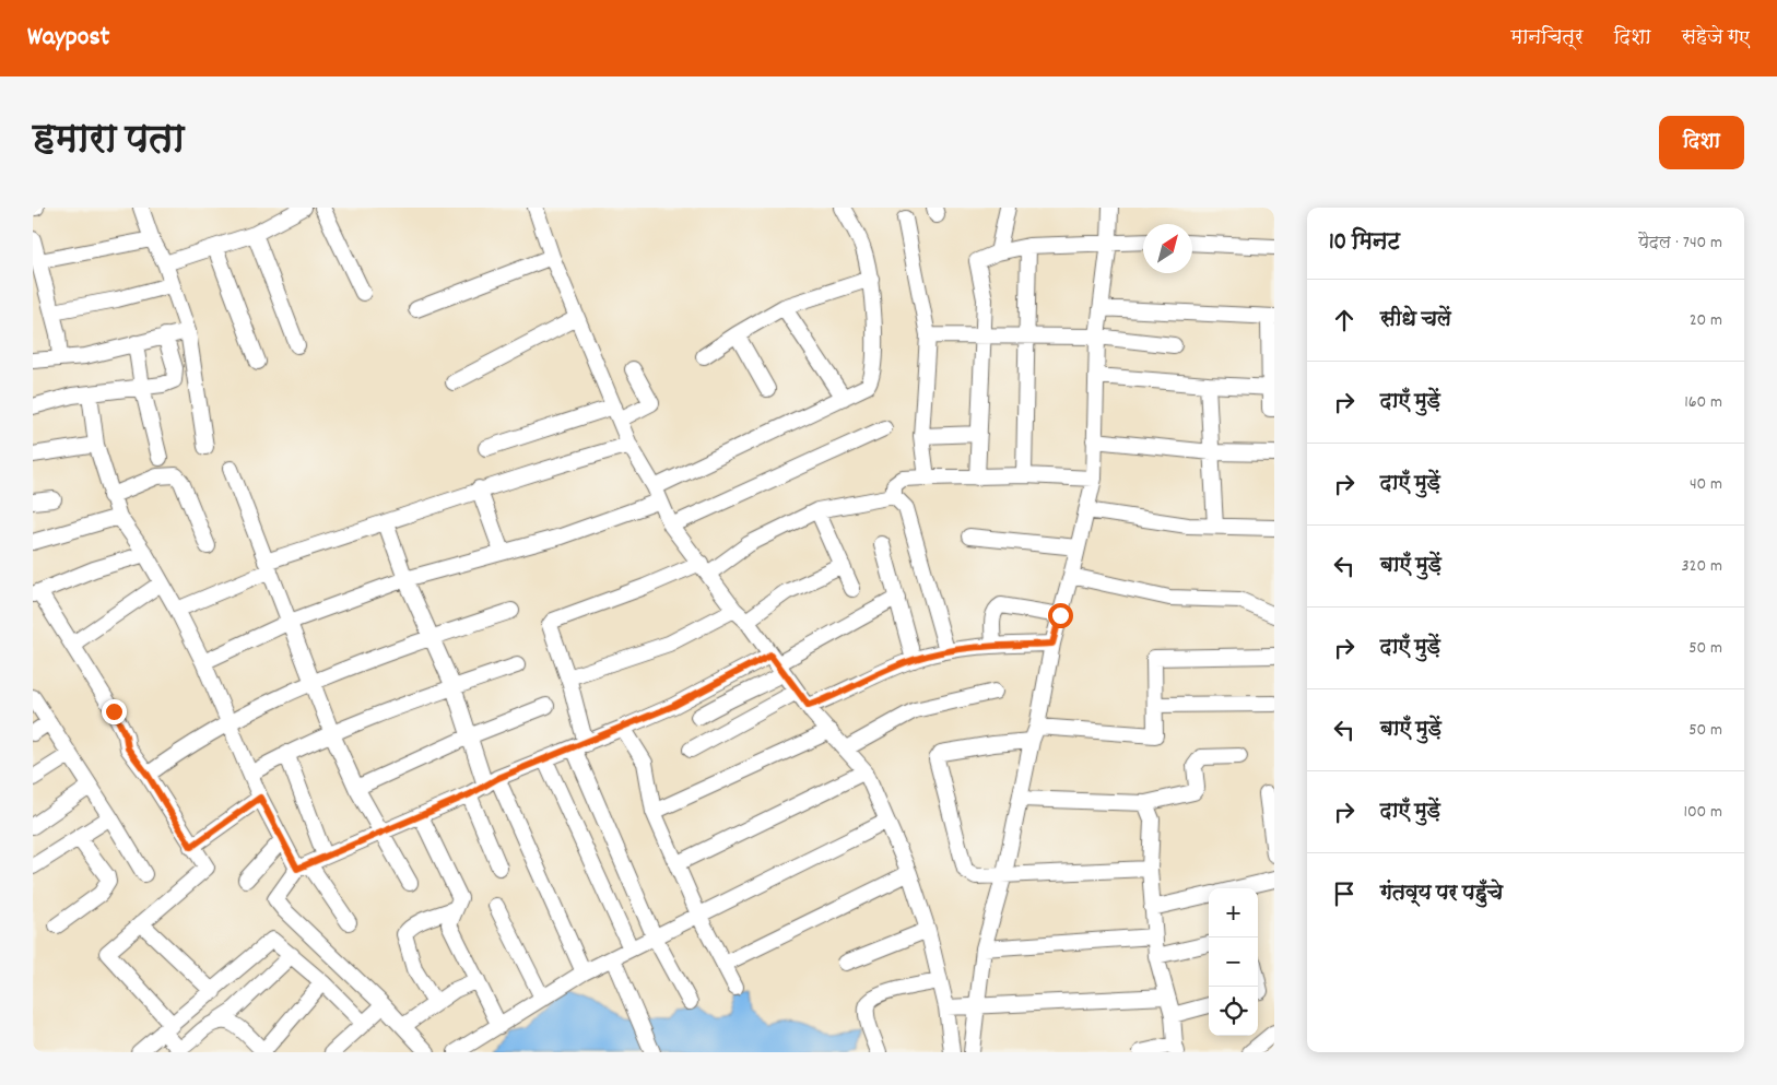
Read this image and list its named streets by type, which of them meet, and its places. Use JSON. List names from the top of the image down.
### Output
{
  "north": "top right",
  "page": {
    "header": "Waypost",
    "nav": ["मानचित्र", "दिशा", "सहेजे गए"],
    "title": "हमारा पता",
    "buttons": "दिशा",
    "heading": ["10 मिनट", "पैदल · 740 m"],
    "list": [
      ["सीधे चलें", "20 m"],
      ["दाएँ मुड़ें", "160 m"],
      ["दाएँ मुड़ें", "40 m"],
      ["बाएँ मुड़ें", "320 m"],
      ["दाएँ मुड़ें", "50 m"],
      ["बाएँ मुड़ें", "50 m"],
      ["दाएँ मुड़ें", "100 m"],
      "गंतव्य पर पहुँचे"
    ],
    "map_buttons": ["+", "−"]
  }
}
